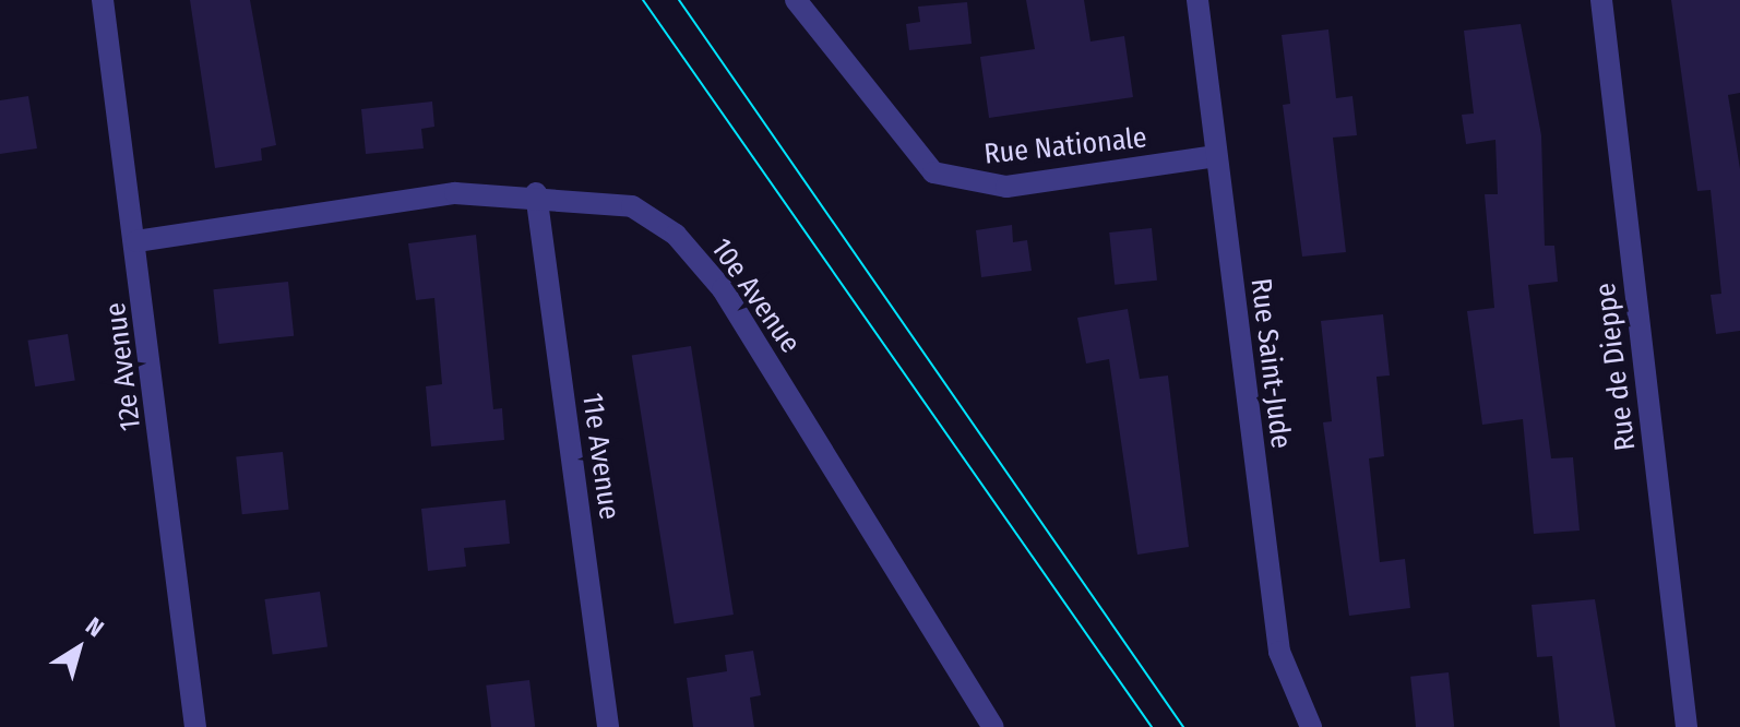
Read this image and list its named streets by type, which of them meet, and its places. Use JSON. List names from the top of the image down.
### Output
{
  "streets": {
    "street": [
      "Rue Nationale",
      "10e Avenue",
      "Rue Saint-Jude",
      "12e Avenue",
      "Rue de Dieppe",
      "11e Avenue"
    ]
  },
  "crossings": [
    ["Rue Nationale", "Rue Saint-Jude"],
    ["10e Avenue", "12e Avenue"],
    ["10e Avenue", "11e Avenue"]
  ],
  "north": "top right"
}
